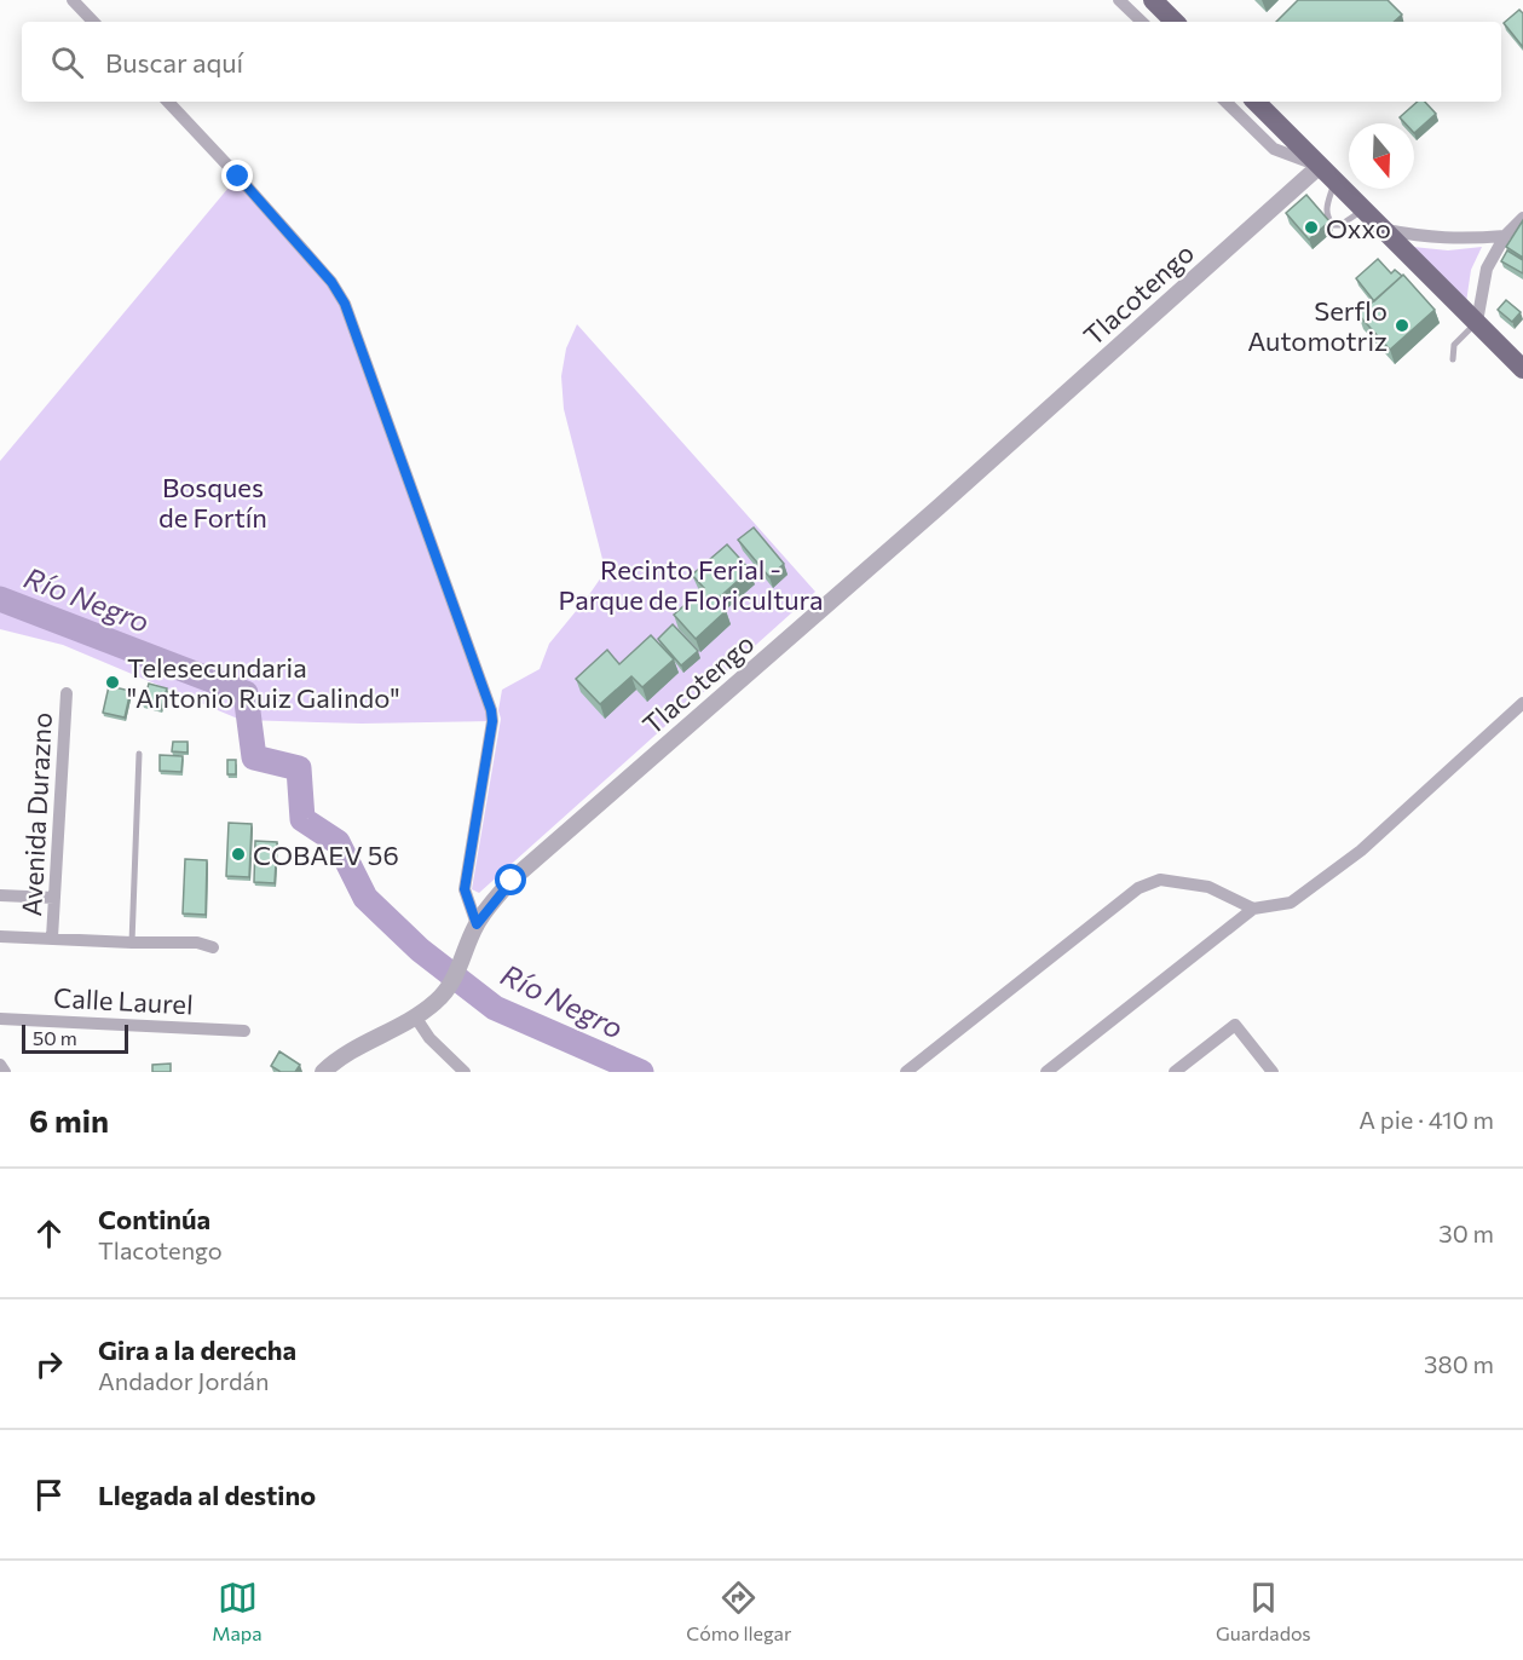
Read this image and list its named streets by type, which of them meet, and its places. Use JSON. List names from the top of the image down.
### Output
{
  "streets": {
    "street": ["Tlacotengo", "Avenida Durazno", "Calle Laurel"]
  },
  "water": ["Río Negro"],
  "parks": ["Bosques de Fortín", "Recinto Ferial - Parque de Floricultura"],
  "places": [
    "Oxxo",
    "Serflo Automotriz",
    "Telesecundaria \"Antonio Ruiz Galindo\"",
    "COBAEV 56"
  ],
  "scale_bar": "50 m",
  "north": "bottom",
  "page": {
    "search": "Buscar aquí",
    "scale": "50 m",
    "heading": ["6 min", "A pie · 410 m"],
    "list": [
      ["Continúa", "Tlacotengo", "30 m"],
      ["Gira a la derecha", "Andador Jordán", "380 m"],
      "Llegada al destino"
    ],
    "nav": ["Mapa", "Cómo llegar", "Guardados"]
  }
}
